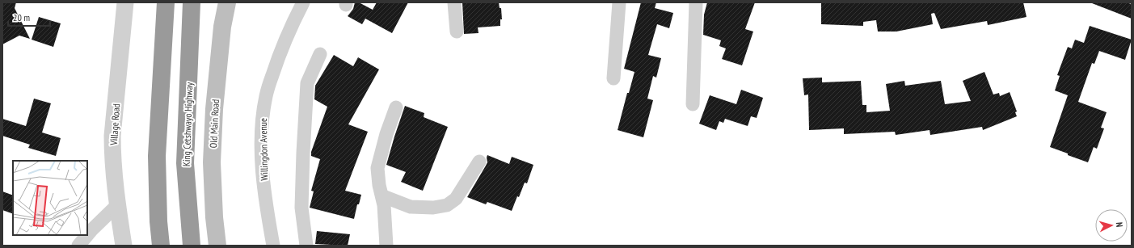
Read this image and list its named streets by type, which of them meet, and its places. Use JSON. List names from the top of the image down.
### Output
{
  "streets": {
    "highway": ["King Cetshwayo Highway"],
    "main road": ["Old Main Road"],
    "street": ["Village Road", "Willingdon Avenue"]
  },
  "scale_bar": "20 m",
  "north": "right"
}
